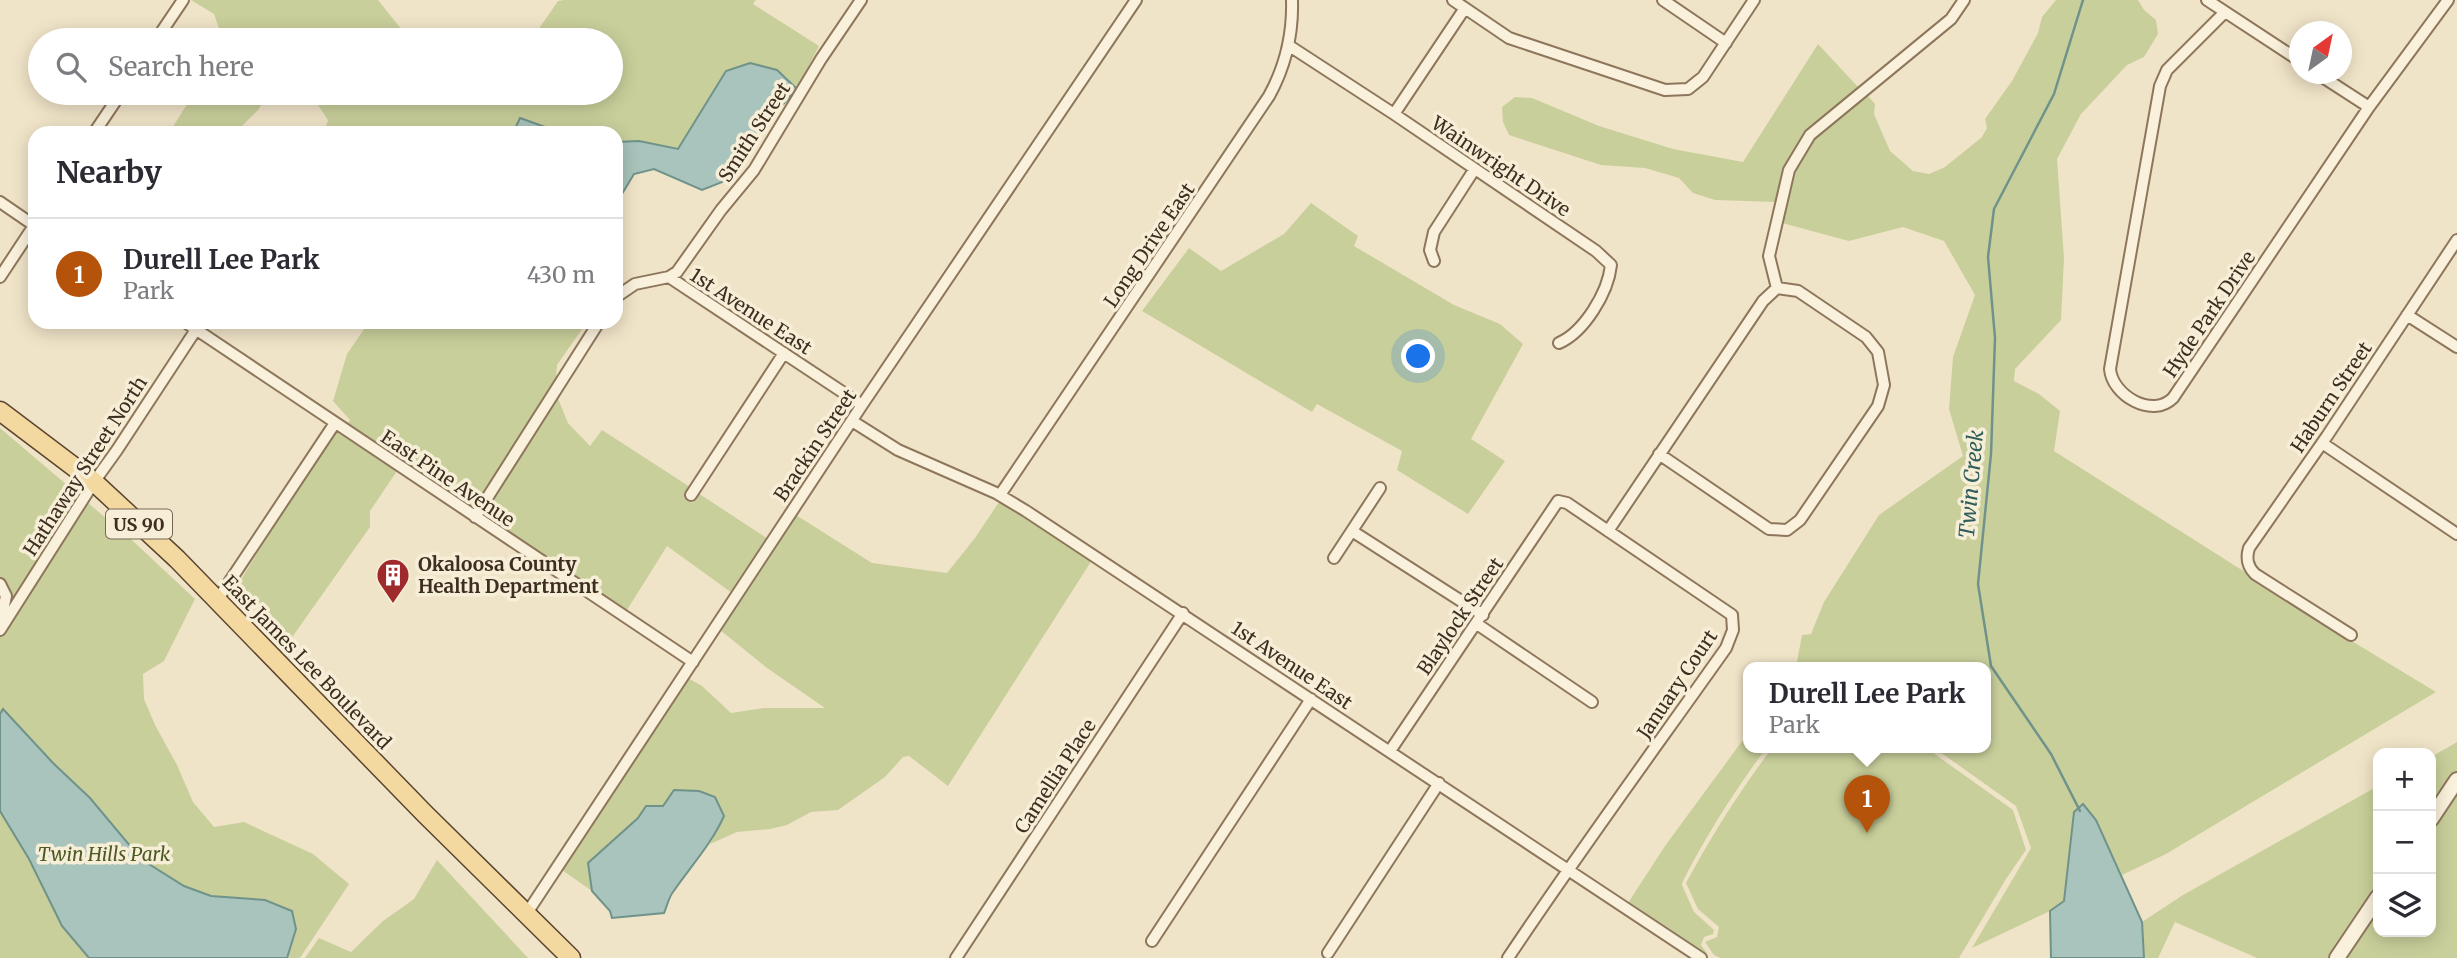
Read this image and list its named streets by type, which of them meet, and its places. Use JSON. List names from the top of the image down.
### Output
{
  "streets": {
    "main road": ["US 90", "East James Lee Boulevard"],
    "street": [
      "Smith Street",
      "Wainwright Drive",
      "Long Drive East",
      "1st Avenue East",
      "Hyde Park Drive",
      "Haburn Street",
      "Brackin Street",
      "Hathaway Street North",
      "East Pine Avenue",
      "Blaylock Street",
      "January Court",
      "Camellia Place"
    ]
  },
  "crossings": [
    ["Smith Street", "1st Avenue East"],
    ["Wainwright Drive", "Long Drive East"],
    ["Long Drive East", "1st Avenue East"],
    ["1st Avenue East", "Brackin Street"],
    ["1st Avenue East", "Blaylock Street"],
    ["1st Avenue East", "January Court"],
    ["1st Avenue East", "Camellia Place"],
    ["Brackin Street", "East Pine Avenue"],
    ["Brackin Street", "East James Lee Boulevard"],
    ["Hathaway Street North", "East James Lee Boulevard"],
    ["Blaylock Street", "January Court"]
  ],
  "water": ["Twin Creek"],
  "parks": ["Twin Hills Park"],
  "places": {
    "building": ["Okaloosa County Health Department"]
  },
  "north": "top right",
  "page": {
    "search": "Search here",
    "heading": "Nearby",
    "list": [
      {
        "mark": "1",
        "name": "Durell Lee Park",
        "note": "Park",
        "value": "430 m"
      }
    ],
    "popup": ["Durell Lee Park", "Park"],
    "map_buttons": ["+", "−"],
    "pins": "1"
  }
}
